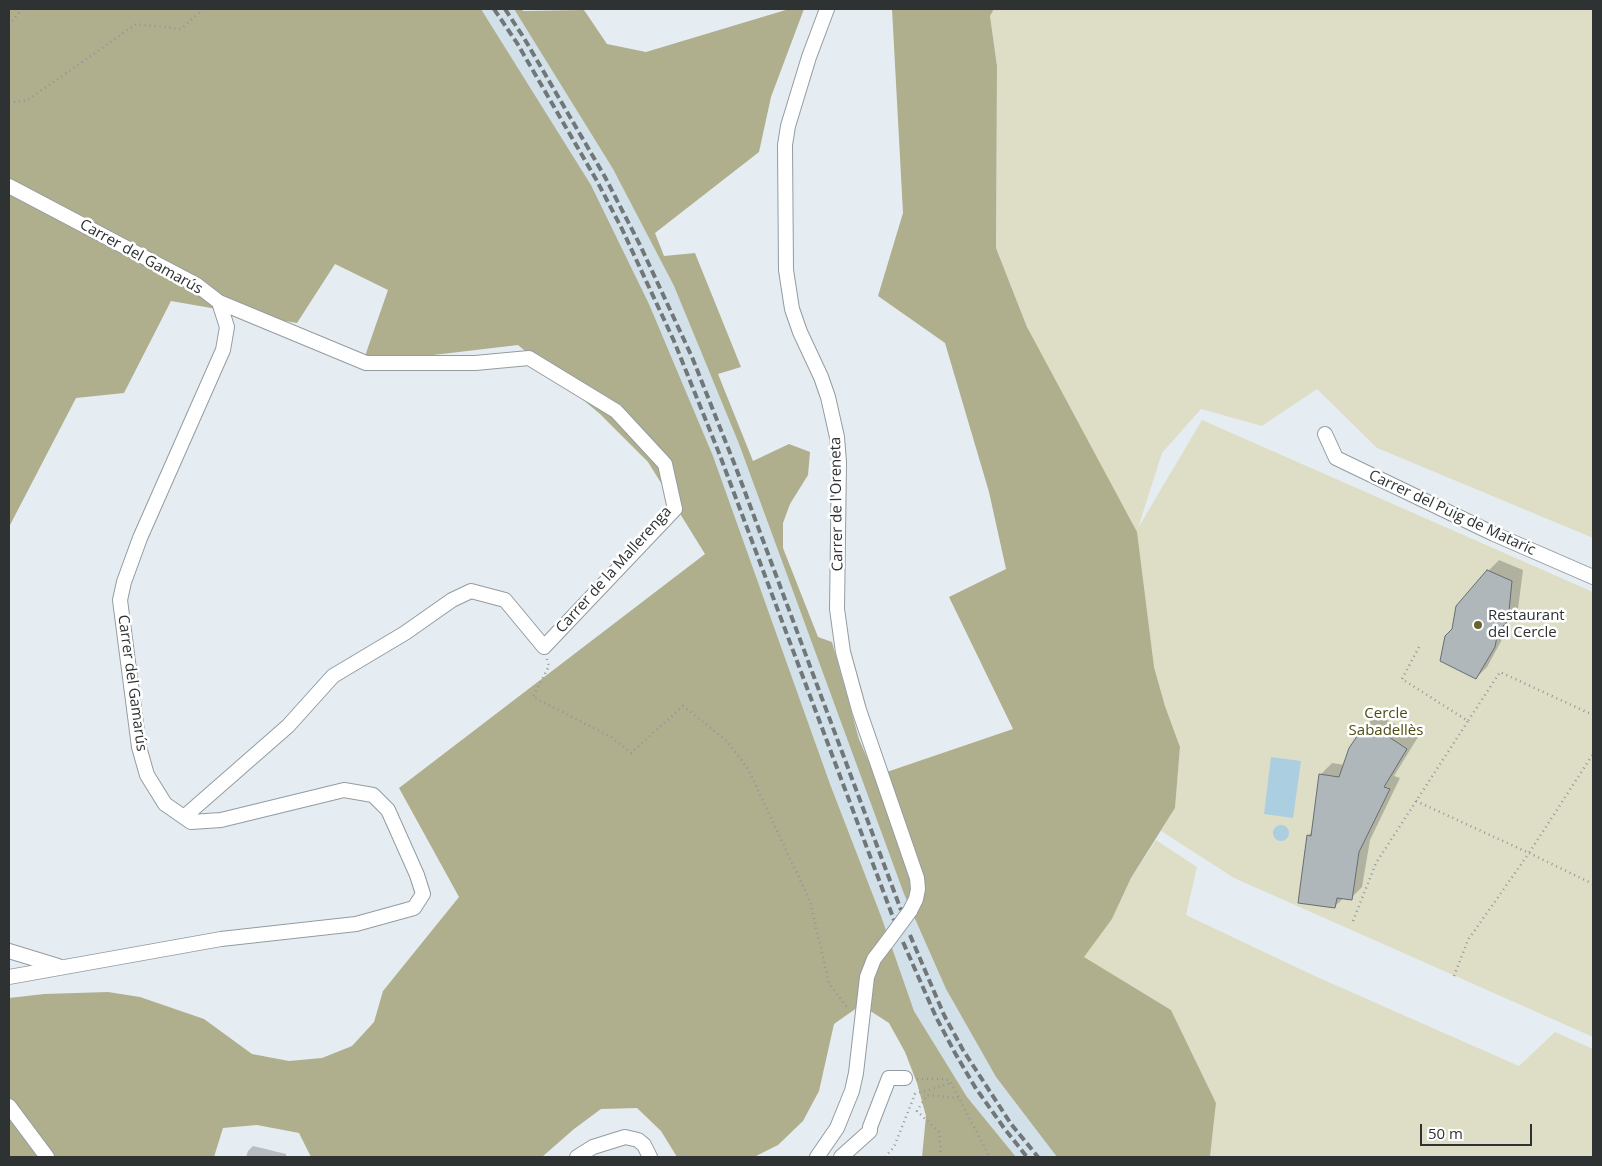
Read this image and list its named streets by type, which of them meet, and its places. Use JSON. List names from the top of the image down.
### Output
{
  "streets": {
    "street": [
      "Carrer del Gamarús",
      "Carrer de l'Oreneta",
      "Carrer del Puig de Mataric",
      "Carrer de la Mallerenga"
    ]
  },
  "crossings": [
    ["Carrer del Gamarús", "Carrer de la Mallerenga"]
  ],
  "parks": ["Cercle Sabadellès"],
  "places": ["Restaurant del Cercle"],
  "scale_bar": "50 m"
}
